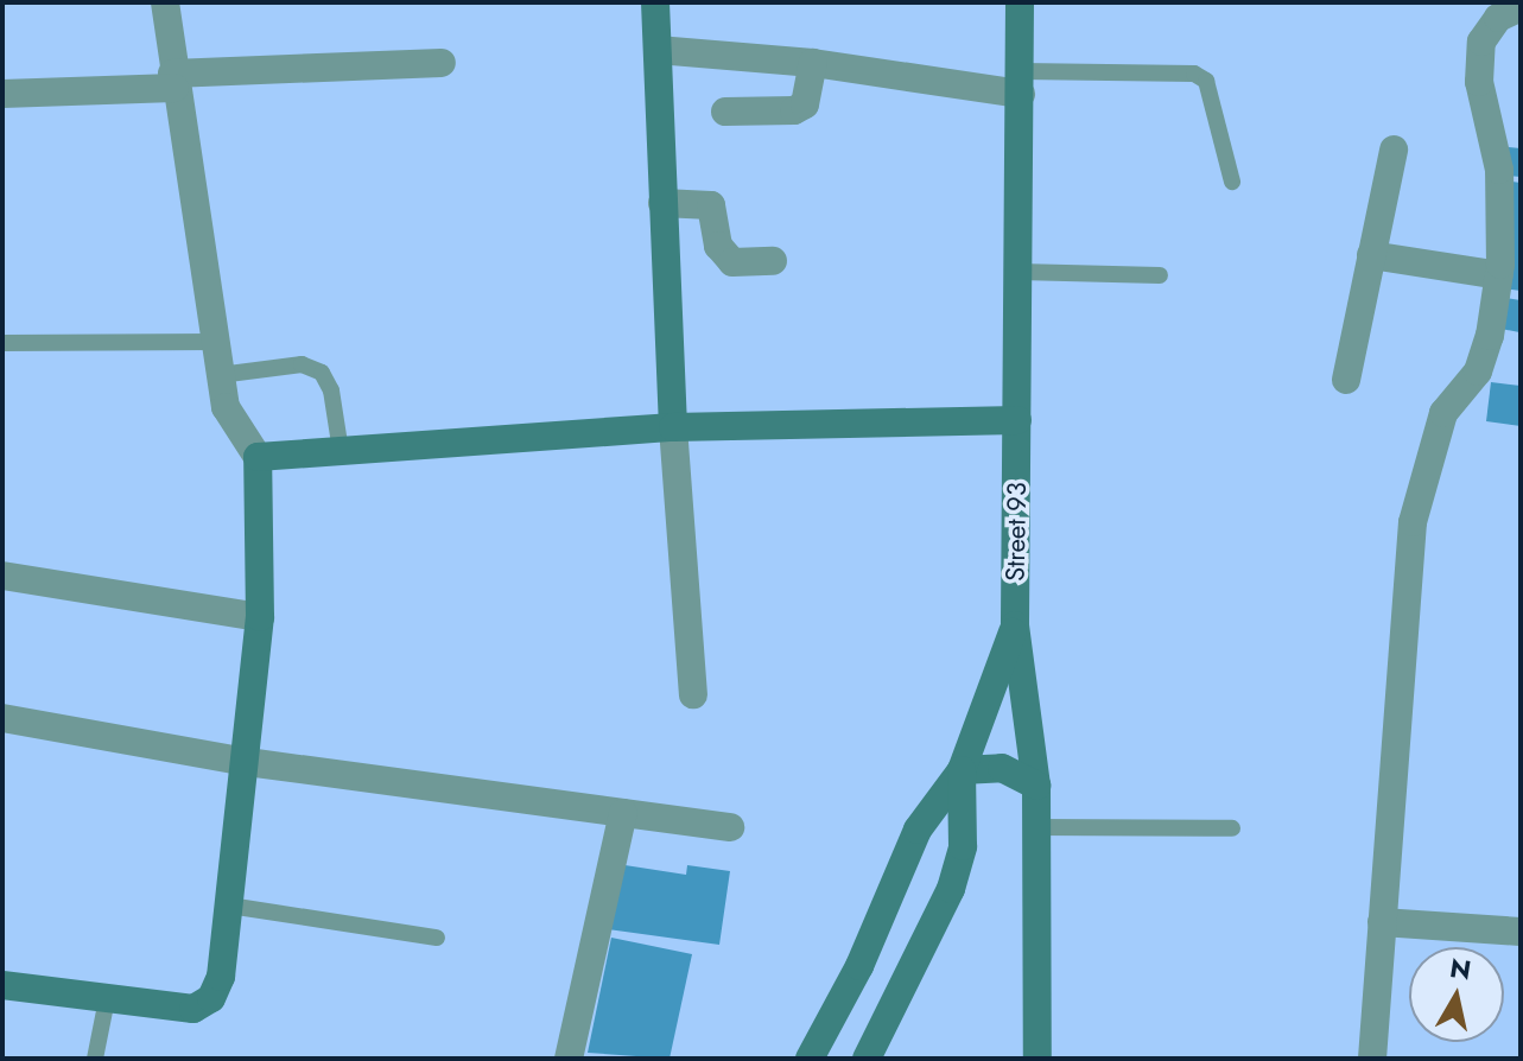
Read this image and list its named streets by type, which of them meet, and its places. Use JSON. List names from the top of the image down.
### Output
{
  "streets": {
    "street": ["Street 93"]
  },
  "north": "top"
}
